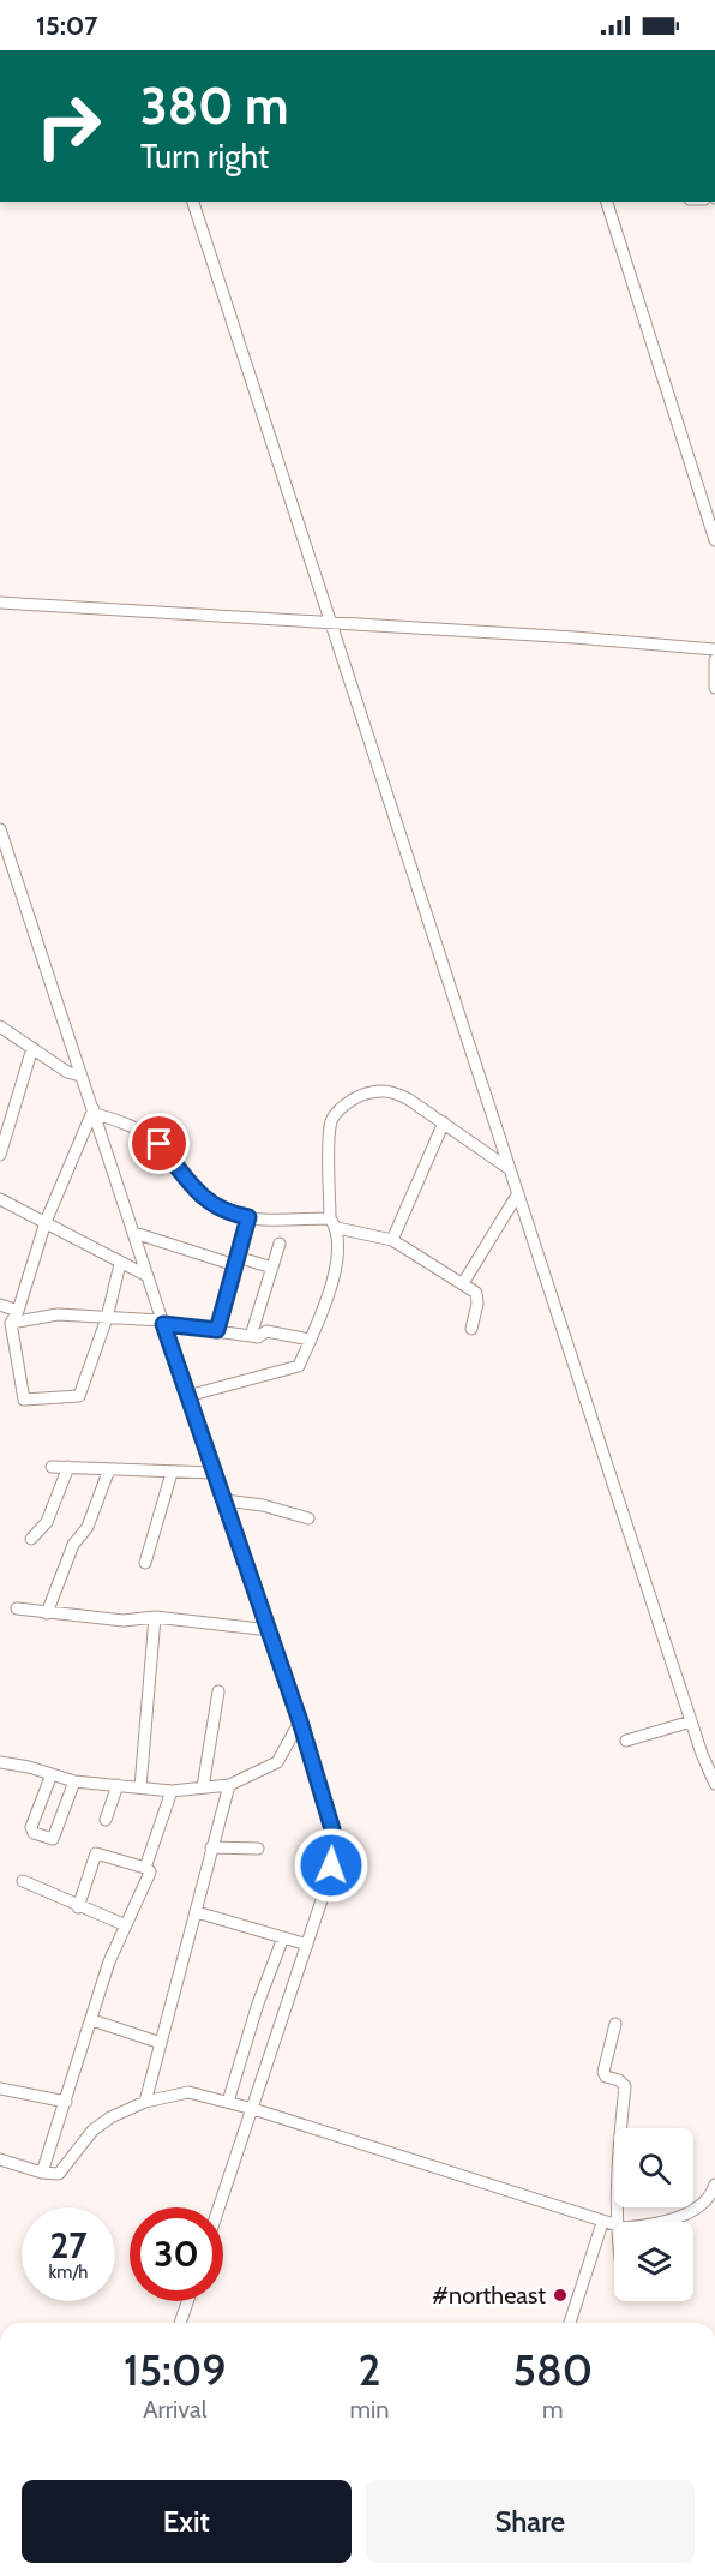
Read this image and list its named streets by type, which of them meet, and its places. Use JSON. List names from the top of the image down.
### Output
{
  "places": ["#northeast"],
  "page": {
    "status": "15:07",
    "turn": ["380 m", "Turn right"],
    "speed": "27 km/h",
    "limit": "30",
    "eta": [
      "15:09",
      "Arrival",
      "2",
      "min",
      "580",
      "m"
    ],
    "buttons": ["Exit", "Share"]
  }
}
